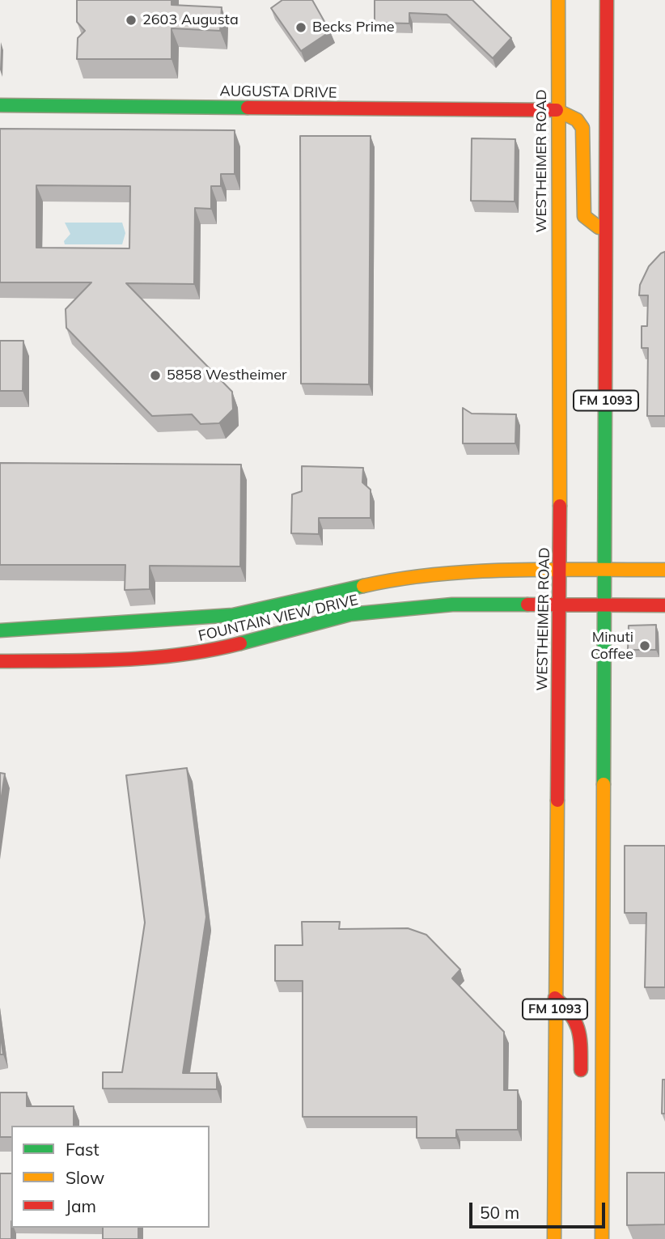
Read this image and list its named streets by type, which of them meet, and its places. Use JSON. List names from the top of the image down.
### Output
{
  "streets": {
    "main road": [
      "AUGUSTA DRIVE",
      "WESTHEIMER ROAD",
      "FM 1093",
      "FOUNTAIN VIEW DRIVE"
    ]
  },
  "crossings": [
    ["AUGUSTA DRIVE", "WESTHEIMER ROAD"],
    ["WESTHEIMER ROAD", "FOUNTAIN VIEW DRIVE"],
    ["FM 1093", "FOUNTAIN VIEW DRIVE"]
  ],
  "places": [
    "2603 Augusta",
    "Becks Prime",
    "5858 Westheimer",
    "Minuti Coffee"
  ],
  "legend": ["Fast", "Slow", "Jam"],
  "scale_bar": "50 m"
}
